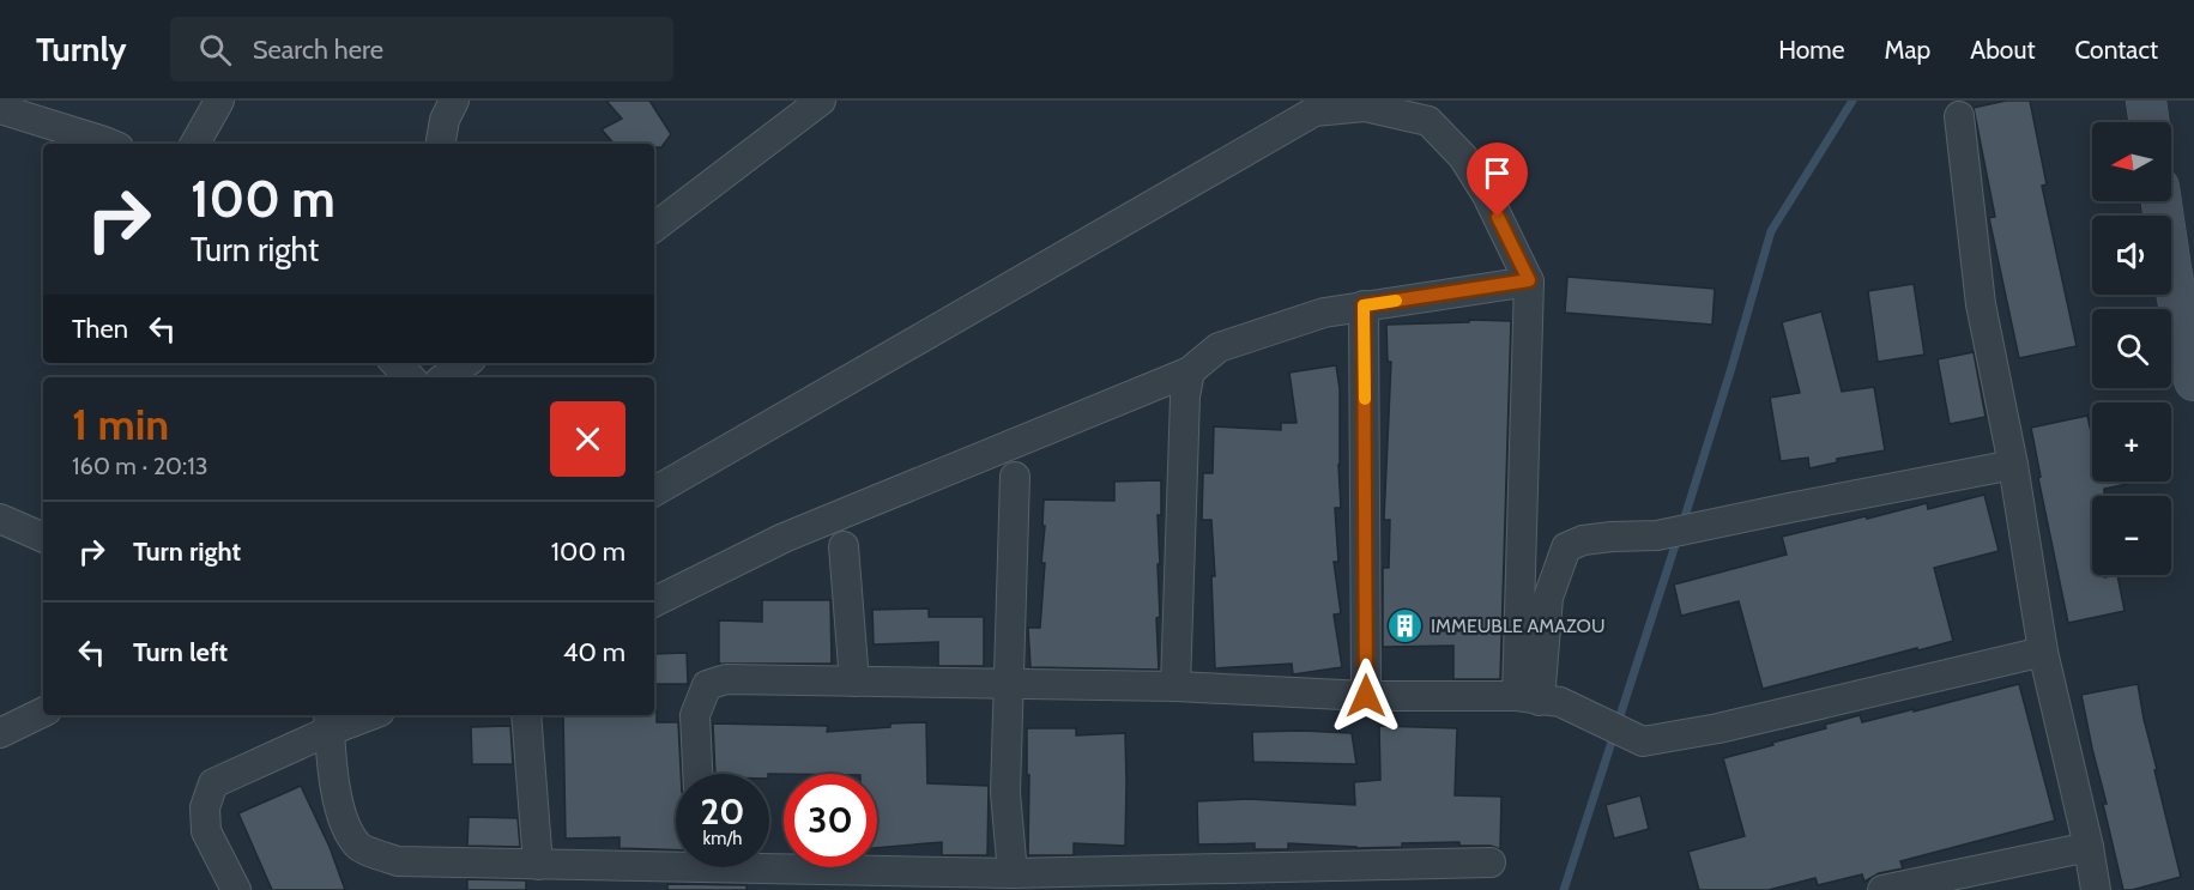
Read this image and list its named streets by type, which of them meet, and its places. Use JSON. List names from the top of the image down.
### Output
{
  "places": {
    "building": ["IMMEUBLE AMAZOU"]
  },
  "north": "left",
  "page": {
    "header": "Turnly",
    "search": "Search here",
    "nav": [
      "Home",
      "Map",
      "About",
      "Contact"
    ],
    "map_buttons": ["+", "−"],
    "turn": ["100 m", "Turn right"],
    "then": "Then",
    "heading": ["1 min", "160 m · 20:13"],
    "list": [
      {
        "name": "Turn right",
        "value": "100 m"
      },
      {
        "name": "Turn left",
        "value": "40 m"
      }
    ],
    "speed": "20 km/h",
    "limit": "30"
  }
}
